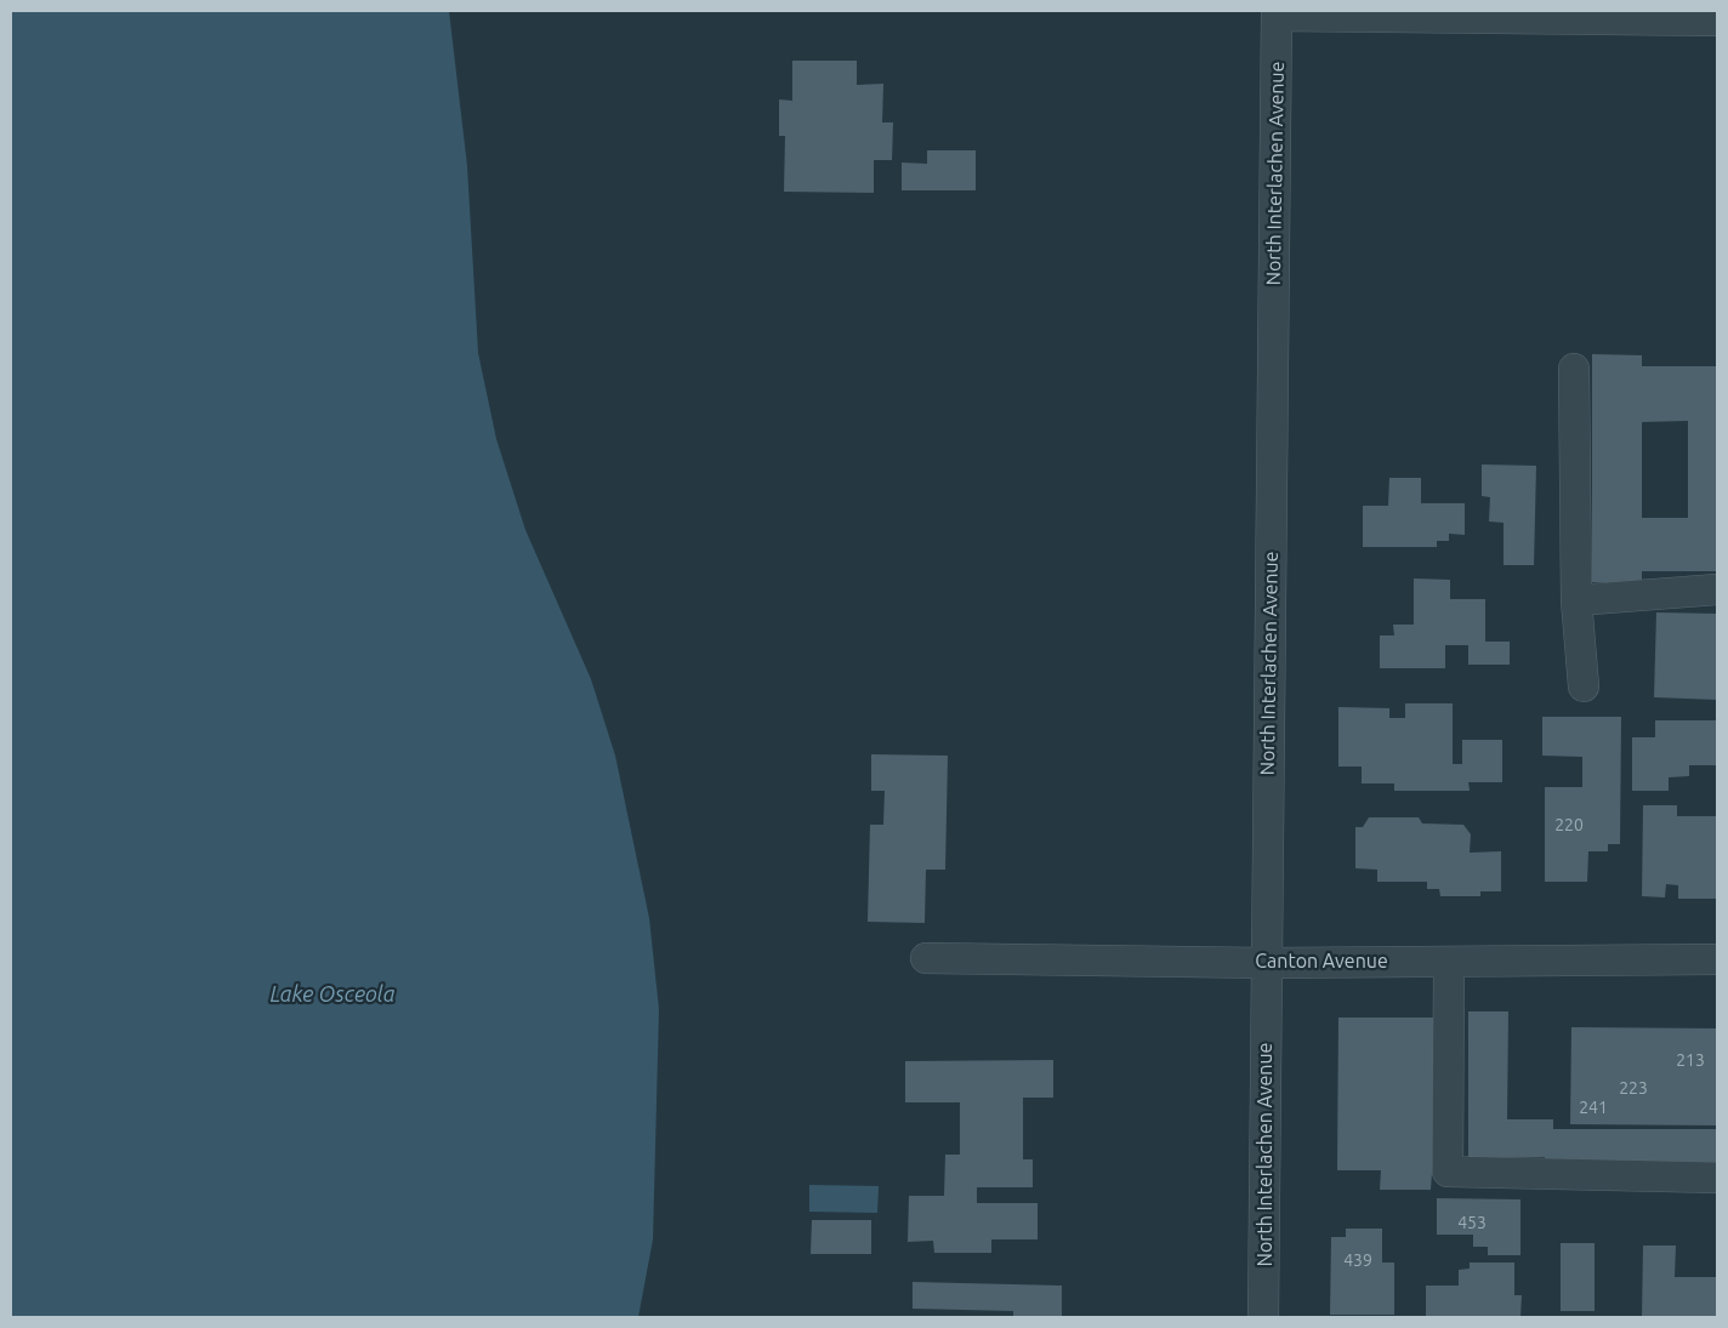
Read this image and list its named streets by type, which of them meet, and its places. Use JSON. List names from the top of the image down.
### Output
{
  "streets": {
    "street": ["North Interlachen Avenue", "Canton Avenue"]
  },
  "crossings": [
    ["North Interlachen Avenue", "Canton Avenue"]
  ],
  "water": ["Lake Osceola"],
  "house_numbers": [
    "220",
    "213",
    "223",
    "241",
    "453",
    "439"
  ]
}
